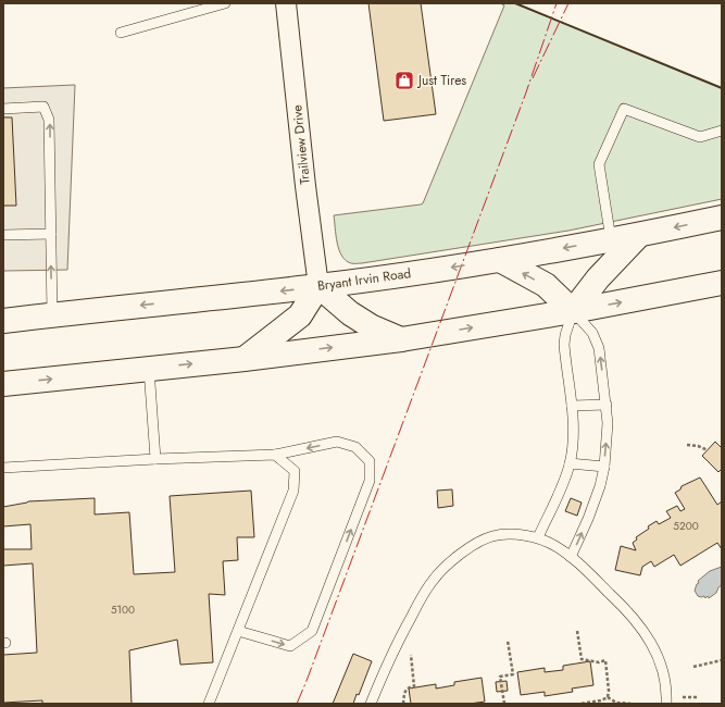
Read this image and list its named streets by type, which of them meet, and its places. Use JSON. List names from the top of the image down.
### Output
{
  "streets": {
    "main road": ["Bryant Irvin Road"],
    "street": ["Trailview Drive"]
  },
  "crossings": [
    ["Trailview Drive", "Bryant Irvin Road"]
  ],
  "places": {
    "shop": ["Just Tires"]
  },
  "house_numbers": ["5200", "5100"]
}
